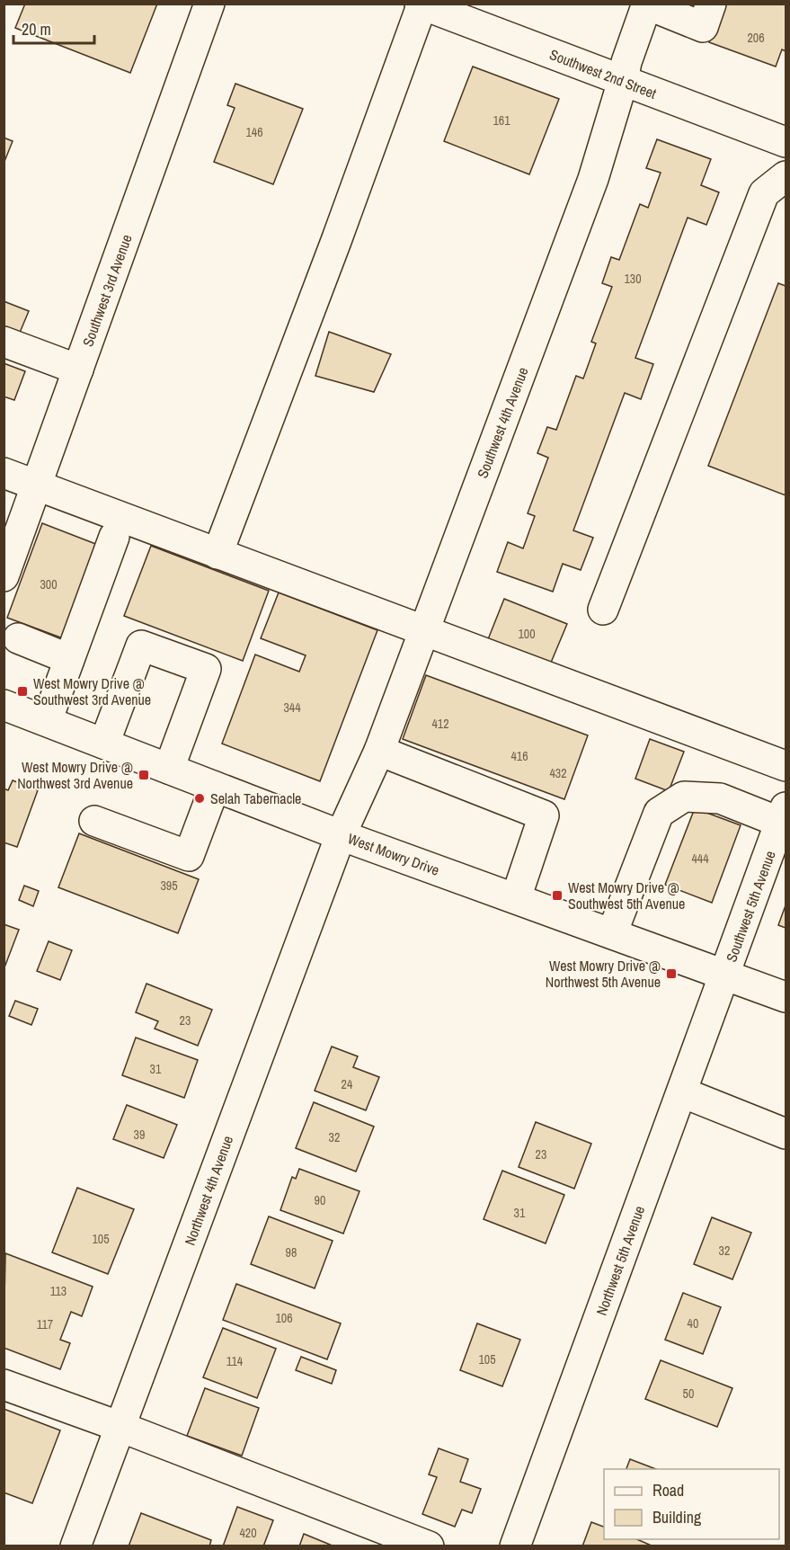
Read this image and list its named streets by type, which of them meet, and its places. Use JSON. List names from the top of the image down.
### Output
{
  "streets": {
    "street": [
      "Southwest 2nd Street",
      "Southwest 3rd Avenue",
      "Southwest 4th Avenue",
      "West Mowry Drive",
      "Southwest 5th Avenue",
      "Northwest 4th Avenue",
      "Northwest 5th Avenue"
    ]
  },
  "crossings": [
    ["Southwest 2nd Street", "Southwest 4th Avenue"],
    ["Southwest 4th Avenue", "West Mowry Drive"],
    ["Southwest 4th Avenue", "Northwest 4th Avenue"],
    ["West Mowry Drive", "Southwest 5th Avenue"],
    ["West Mowry Drive", "Northwest 4th Avenue"],
    ["West Mowry Drive", "Northwest 5th Avenue"],
    ["Southwest 5th Avenue", "Northwest 5th Avenue"]
  ],
  "places": {
    "transit": [
      "West Mowry Drive @ Southwest 3rd Avenue",
      "West Mowry Drive @ Northwest 3rd Avenue",
      "West Mowry Drive @ Southwest 5th Avenue",
      "West Mowry Drive @ Northwest 5th Avenue"
    ],
    "other": ["Selah Tabernacle"]
  },
  "house_numbers": [
    "206",
    "161",
    "146",
    "130",
    "300",
    "100",
    "344",
    "412",
    "416",
    "432",
    "444",
    "395",
    "23",
    "31",
    "24",
    "39",
    "32",
    "23",
    "90",
    "31",
    "105",
    "32",
    "98",
    "113",
    "106",
    "40",
    "117",
    "105",
    "114",
    "50",
    "420"
  ],
  "legend": ["Road", "Building"],
  "scale_bar": "20 m"
}
